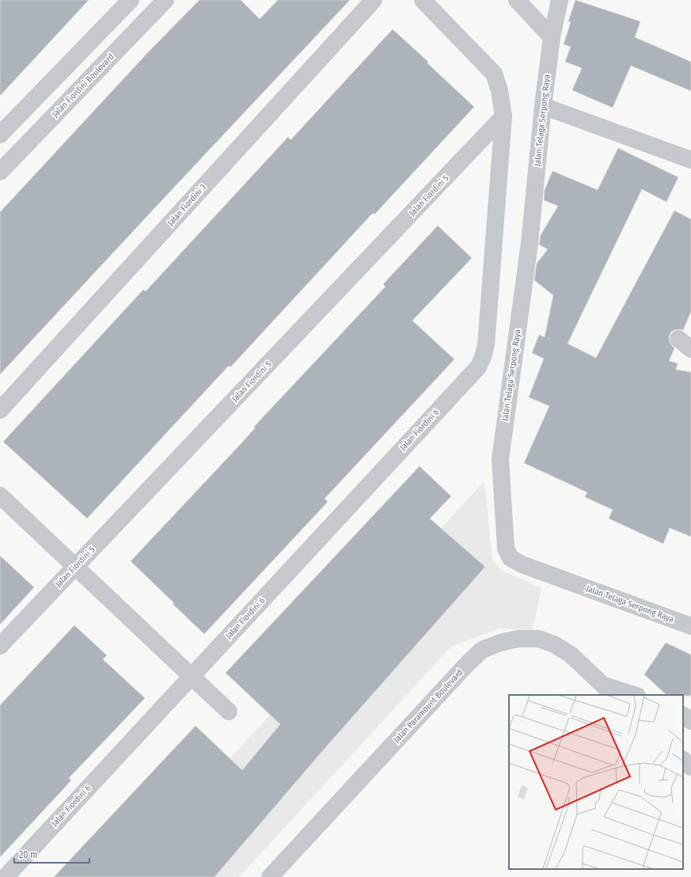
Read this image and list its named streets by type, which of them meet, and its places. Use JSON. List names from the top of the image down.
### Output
{
  "streets": {
    "street": [
      "Jalan Fiordini Boulevard",
      "Jalan Telaga Serpong Raya",
      "Jalan Fiordini 5",
      "Jalan Fiordini 3",
      "Jalan Fiordini 6",
      "Jalan Paramount Boulevard"
    ]
  },
  "crossings": [
    ["Jalan Fiordini 5", "Jalan Fiordini 6"]
  ],
  "scale_bar": "20 m"
}
